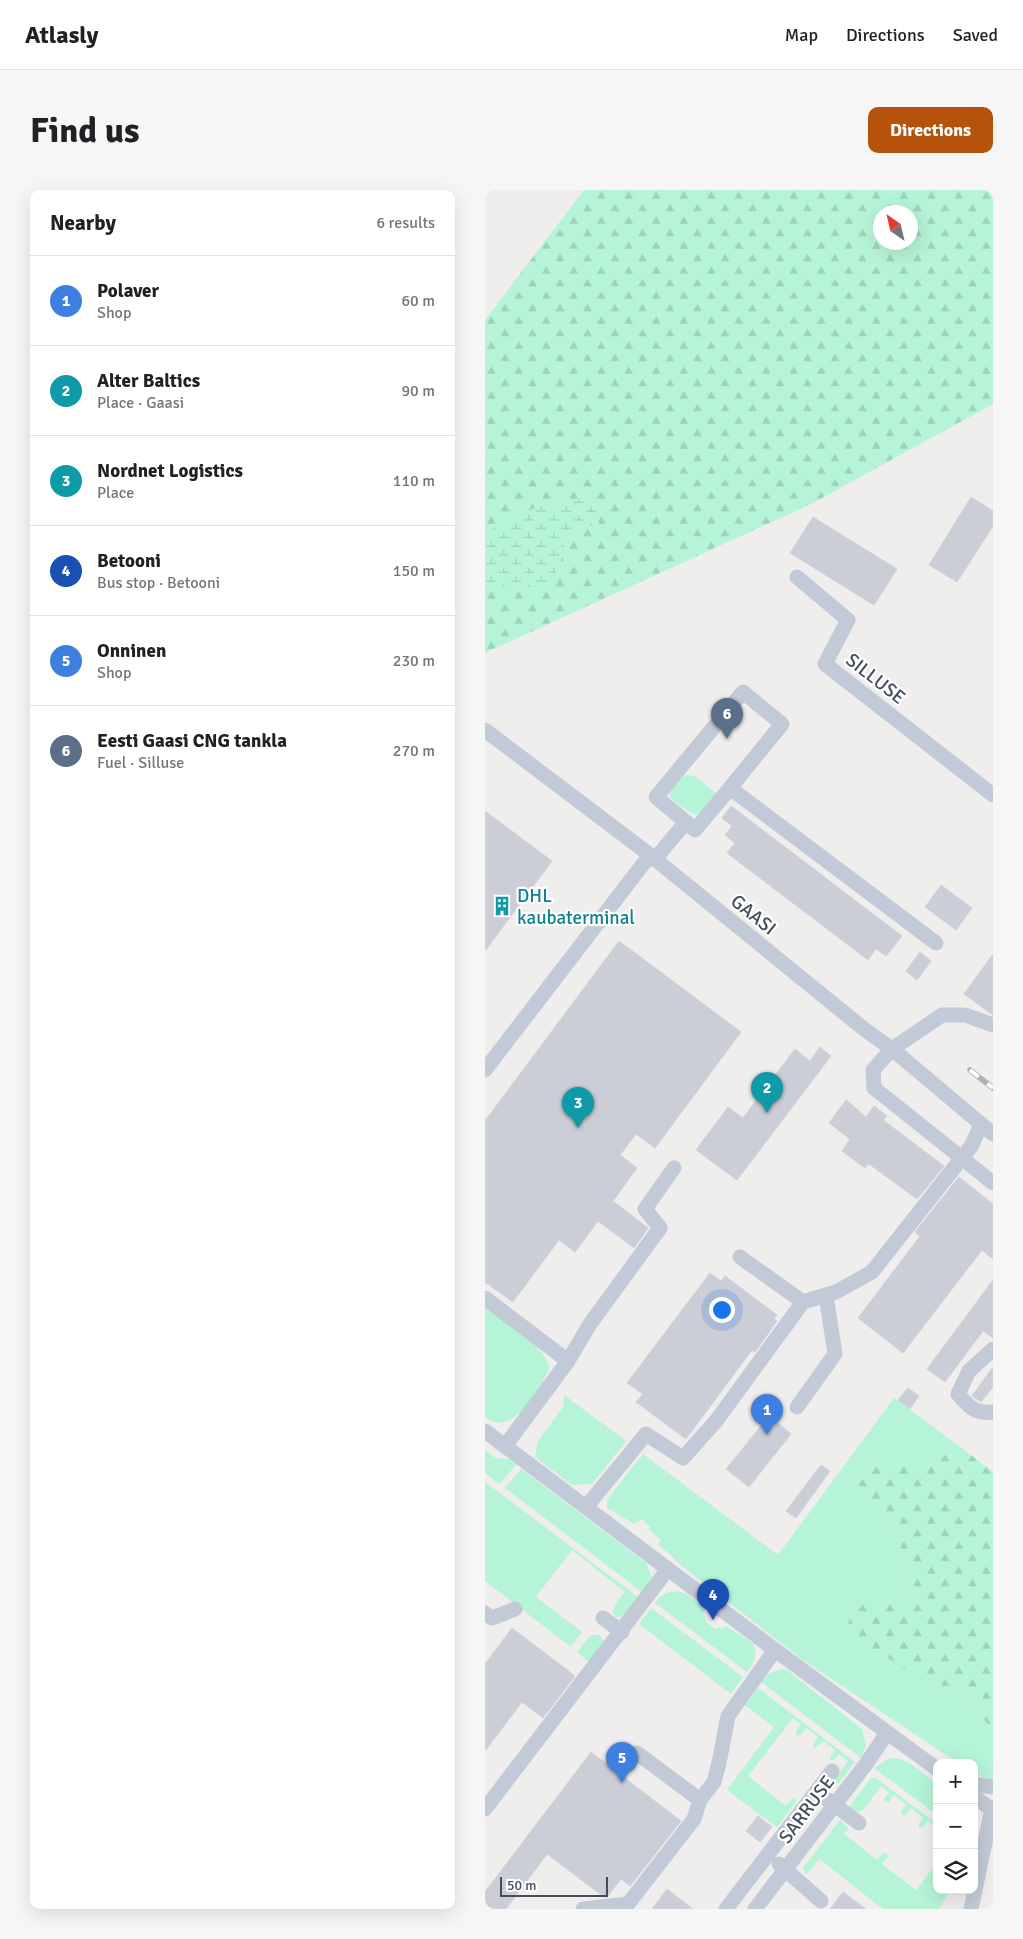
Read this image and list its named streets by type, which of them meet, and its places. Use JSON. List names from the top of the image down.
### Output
{
  "streets": {
    "street": ["SILLUSE", "GAASI", "SARRUSE"]
  },
  "places": {
    "building": ["DHL kaubaterminal"]
  },
  "scale_bar": "50 m",
  "north": "top left",
  "page": {
    "header": "Atlasly",
    "nav": ["Map", "Directions", "Saved"],
    "buttons": "Directions",
    "title": "Find us",
    "heading": ["Nearby", "6 results"],
    "list": [
      {
        "mark": "1",
        "name": "Polaver",
        "note": "Shop",
        "value": "60 m"
      },
      {
        "mark": "2",
        "name": "Alter Baltics",
        "note": "Place · Gaasi",
        "value": "90 m"
      },
      {
        "mark": "3",
        "name": "Nordnet Logistics",
        "note": "Place",
        "value": "110 m"
      },
      {
        "mark": "4",
        "name": "Betooni",
        "note": "Bus stop · Betooni",
        "value": "150 m"
      },
      {
        "mark": "5",
        "name": "Onninen",
        "note": "Shop",
        "value": "230 m"
      },
      {
        "mark": "6",
        "name": "Eesti Gaasi CNG tankla",
        "note": "Fuel · Silluse",
        "value": "270 m"
      }
    ],
    "pins": [
      "6",
      "2",
      "3",
      "1",
      "4",
      "5"
    ],
    "map_buttons": ["+", "−"],
    "scale": "50 m"
  }
}
